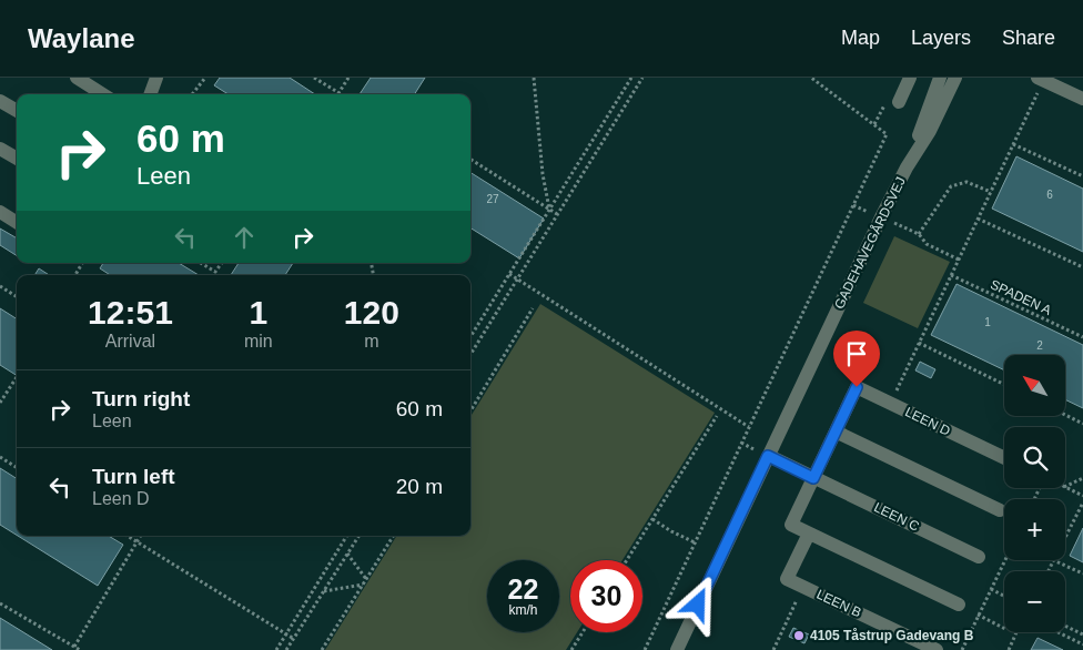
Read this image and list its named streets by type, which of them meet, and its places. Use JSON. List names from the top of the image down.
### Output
{
  "streets": {
    "street": [
      "GADEHAVEGÅRDSVEJ",
      "LEEN D",
      "LEEN C",
      "LEEN B"
    ],
    "path": ["SPADEN A"]
  },
  "crossings": [
    ["GADEHAVEGÅRDSVEJ", "LEEN C"],
    ["LEEN D", "LEEN C"]
  ],
  "places": ["4105 Tåstrup Gadevang B"],
  "house_numbers": [
    "6",
    "27",
    "1",
    "2"
  ],
  "north": "top left",
  "page": {
    "header": "Waylane",
    "nav": ["Map", "Layers", "Share"],
    "turn": ["60 m", "Leen"],
    "eta": [
      "12:51",
      "Arrival",
      "1",
      "min",
      "120",
      "m"
    ],
    "map_buttons": ["+", "−"],
    "list": [
      {
        "name": "Turn right",
        "note": "Leen",
        "value": "60 m"
      },
      {
        "name": "Turn left",
        "note": "Leen D",
        "value": "20 m"
      }
    ],
    "speed": "22 km/h",
    "limit": "30"
  }
}
